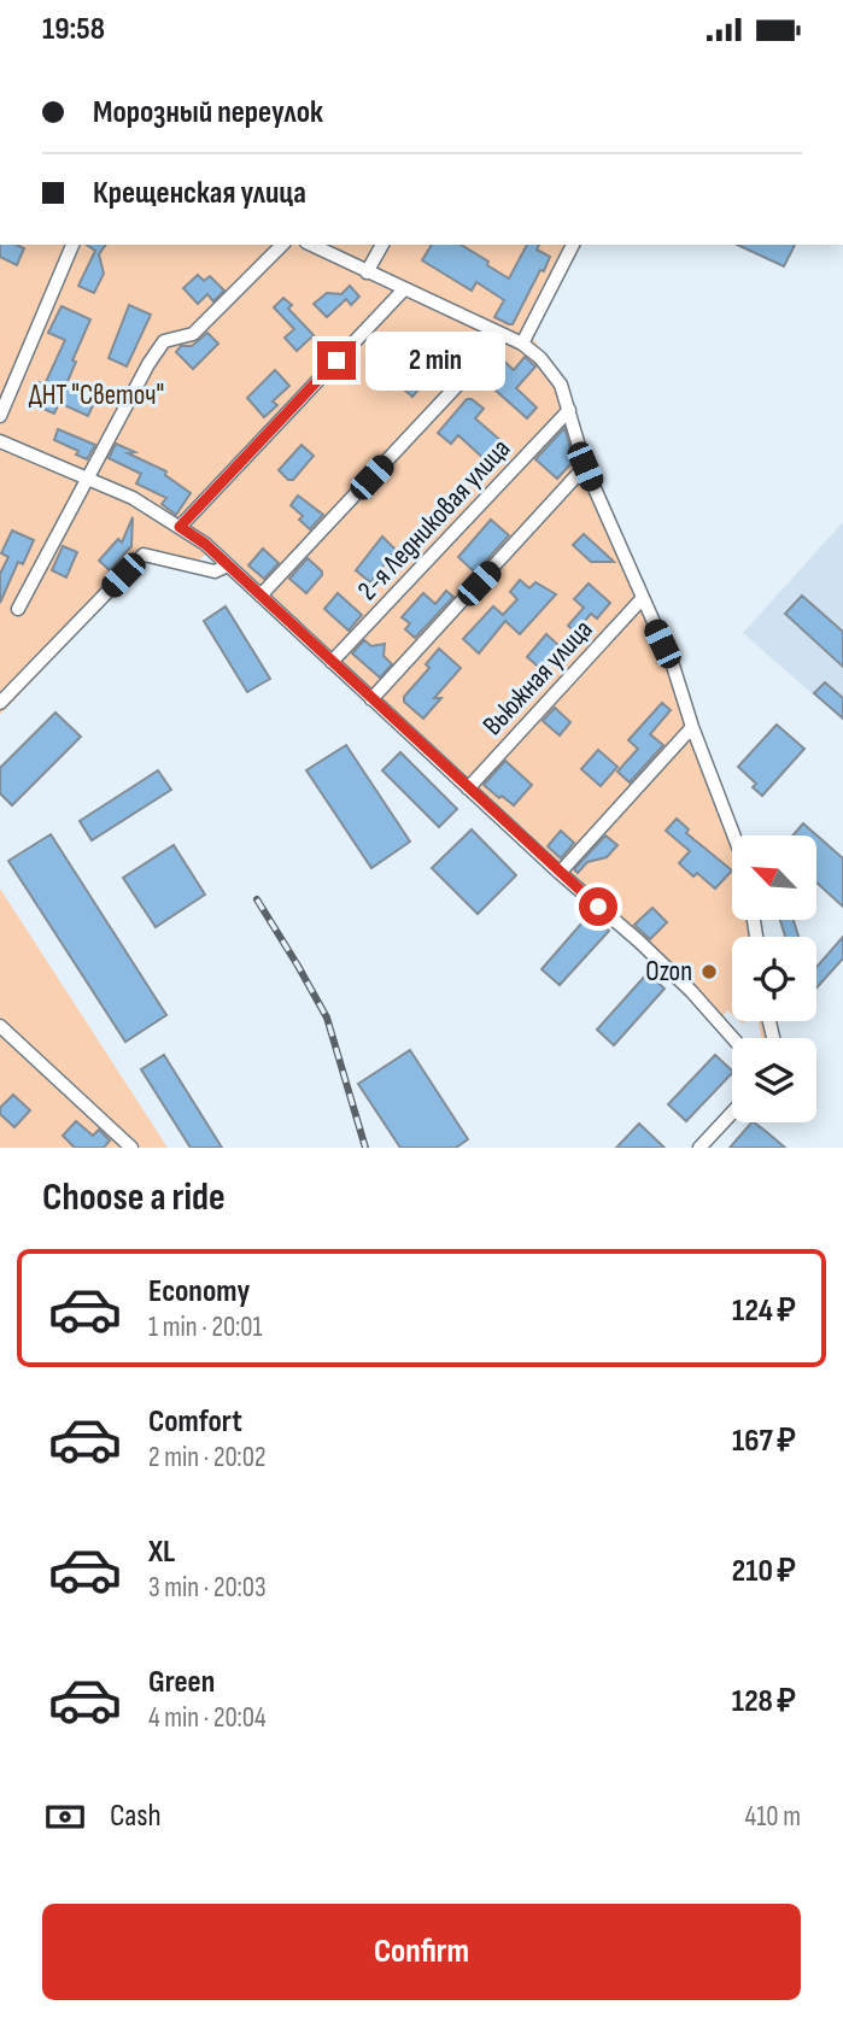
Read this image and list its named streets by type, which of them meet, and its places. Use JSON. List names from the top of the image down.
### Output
{
  "streets": {
    "street": ["2-я Ледниковая улица", "Вьюжная улица"]
  },
  "parks": ["ДНТ \"Светоч\""],
  "places": ["Ozon"],
  "north": "top left",
  "page": {
    "status": "19:58",
    "banner": ["Морозный переулок", "Крещенская улица"],
    "bubble": "2 min",
    "heading": "Choose a ride",
    "list": [
      {
        "name": "Economy",
        "note": "1 min · 20:01",
        "value": "124 ₽"
      },
      {
        "name": "Comfort",
        "note": "2 min · 20:02",
        "value": "167 ₽"
      },
      {
        "name": "XL",
        "note": "3 min · 20:03",
        "value": "210 ₽"
      },
      {
        "name": "Green",
        "note": "4 min · 20:04",
        "value": "128 ₽"
      }
    ],
    "pay": ["Cash", "410 m"],
    "buttons": "Confirm"
  }
}
